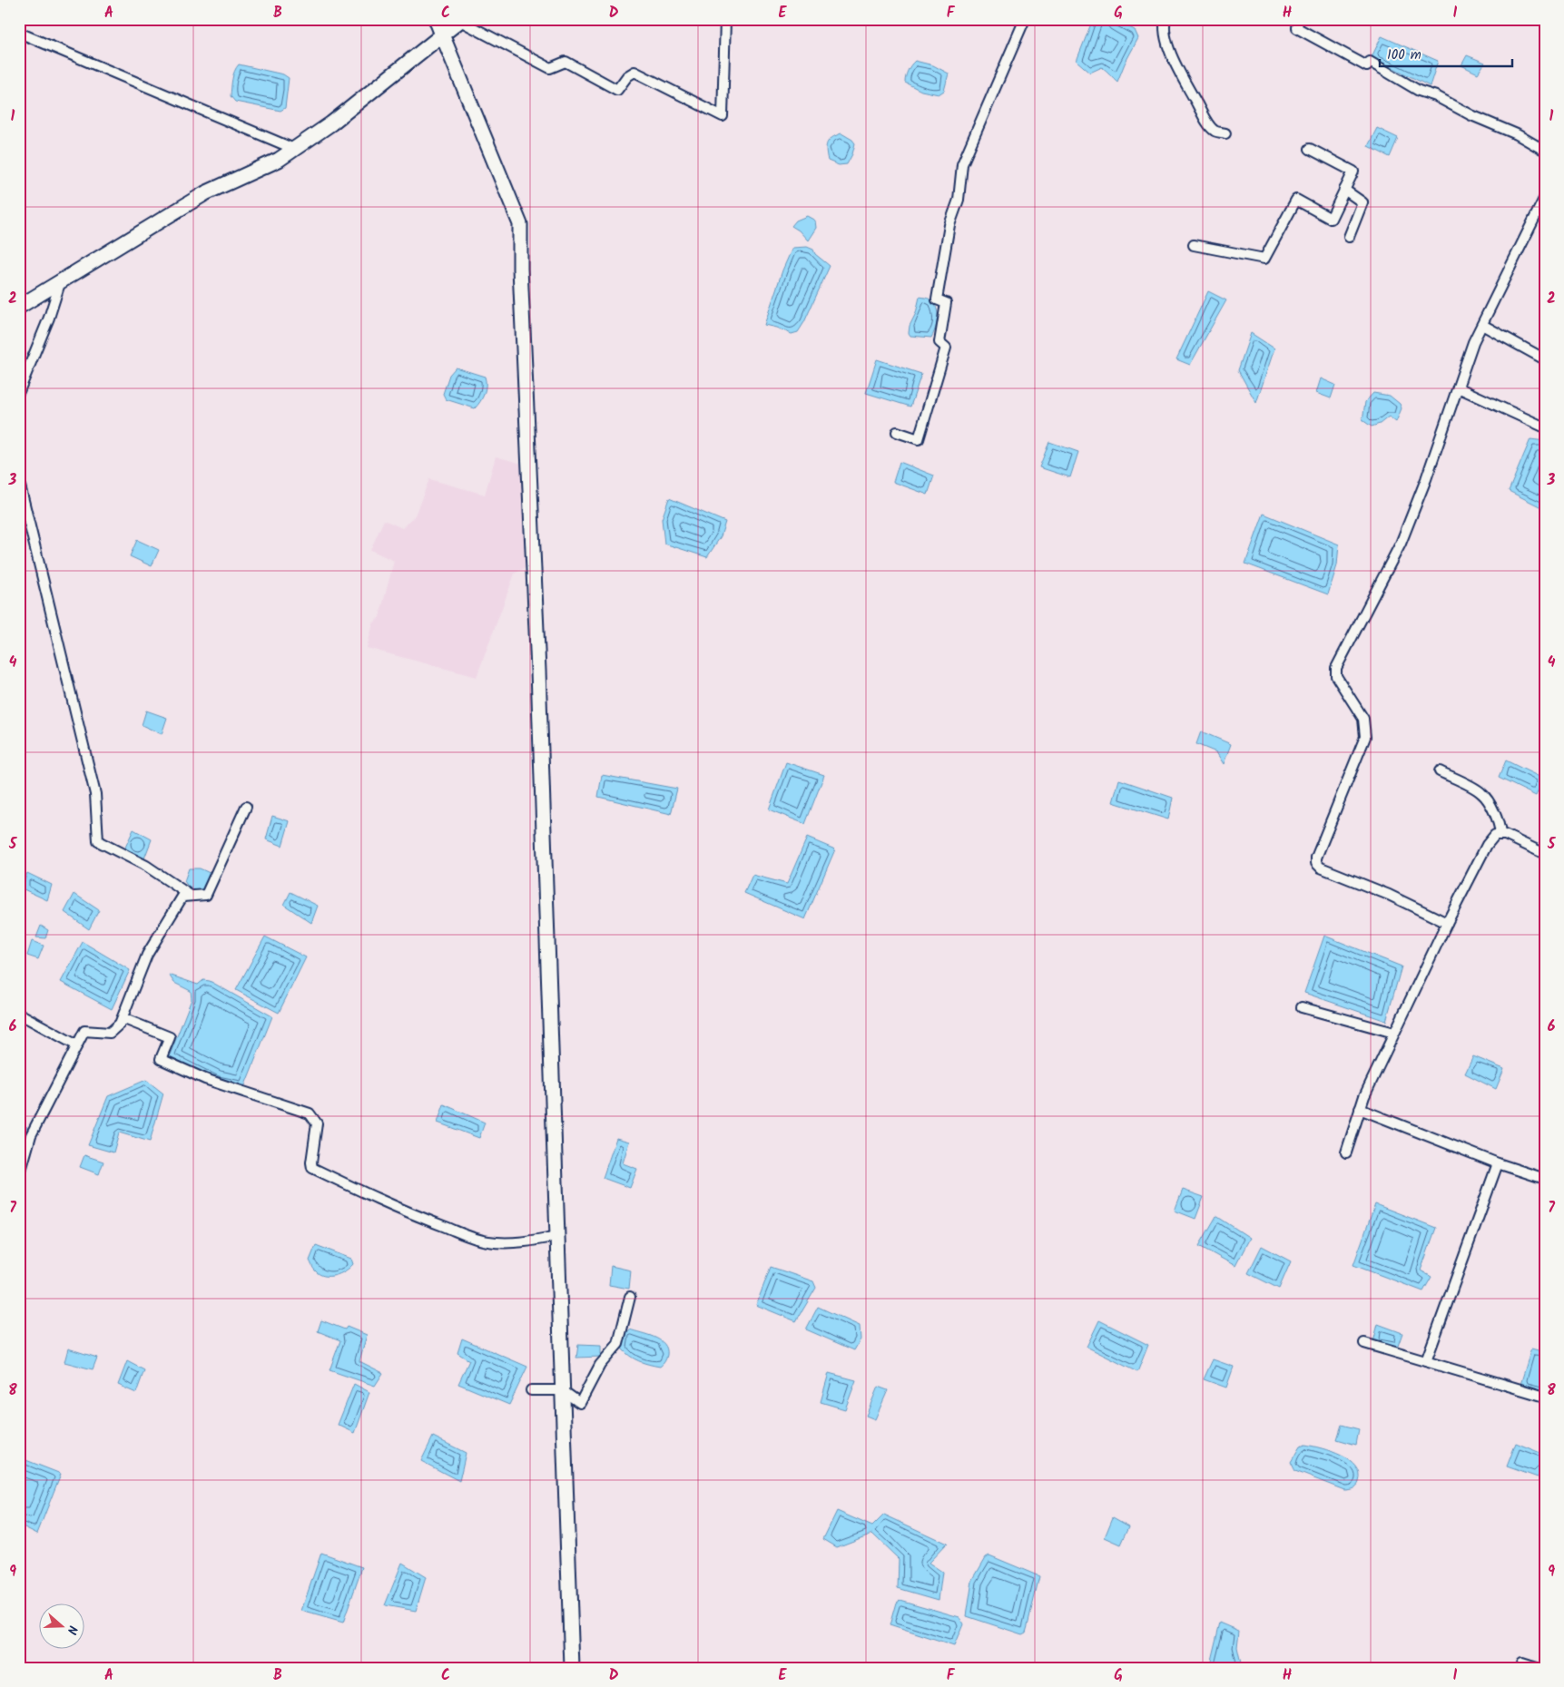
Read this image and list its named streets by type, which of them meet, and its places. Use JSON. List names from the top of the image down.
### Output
{
  "scale_bar": "100 m",
  "north": "right",
  "grid": {
    "columns": [
      "A",
      "B",
      "C",
      "D",
      "E",
      "F",
      "G",
      "H",
      "I"
    ],
    "rows": [
      "1",
      "2",
      "3",
      "4",
      "5",
      "6",
      "7",
      "8",
      "9"
    ]
  }
}
